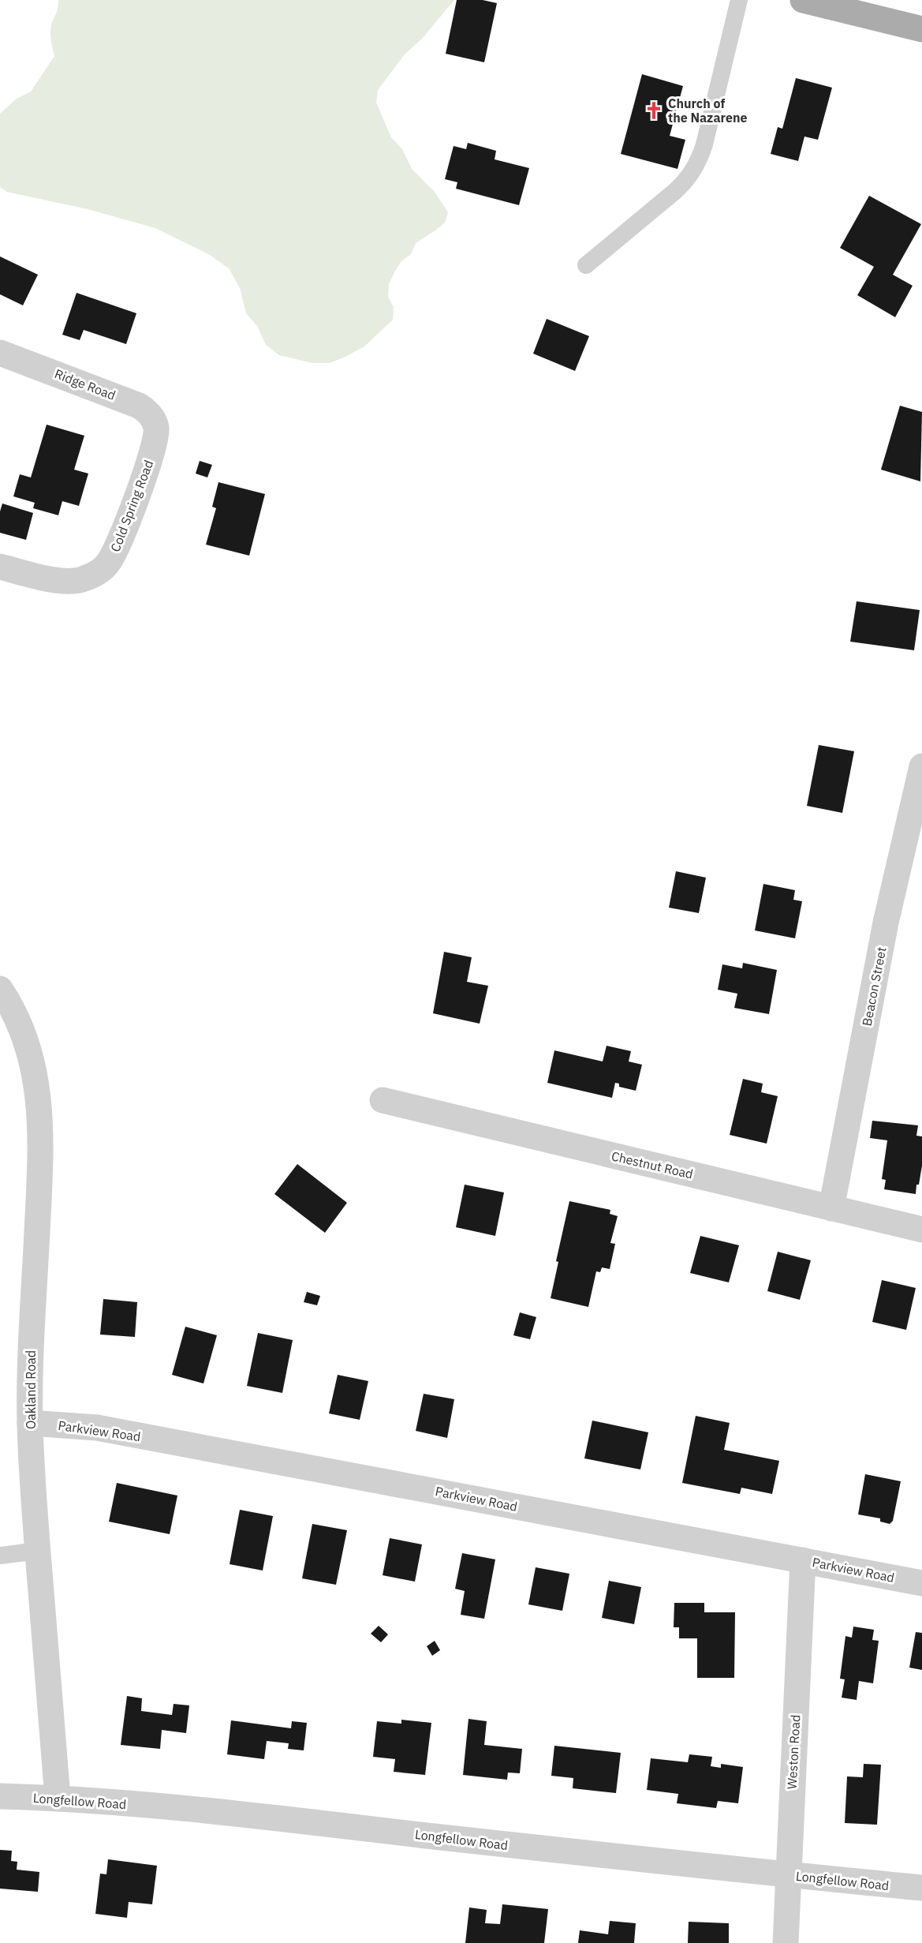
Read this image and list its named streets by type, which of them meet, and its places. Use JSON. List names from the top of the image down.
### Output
{
  "streets": {
    "street": [
      "Ridge Road",
      "Cold Spring Road",
      "Beacon Street",
      "Chestnut Road",
      "Oakland Road",
      "Parkview Road",
      "Weston Road",
      "Longfellow Road"
    ]
  },
  "crossings": [
    ["Ridge Road", "Cold Spring Road"],
    ["Beacon Street", "Chestnut Road"],
    ["Oakland Road", "Parkview Road"],
    ["Oakland Road", "Longfellow Road"],
    ["Parkview Road", "Weston Road"],
    ["Weston Road", "Longfellow Road"]
  ],
  "places": {
    "church": ["Church of the Nazarene"]
  }
}
